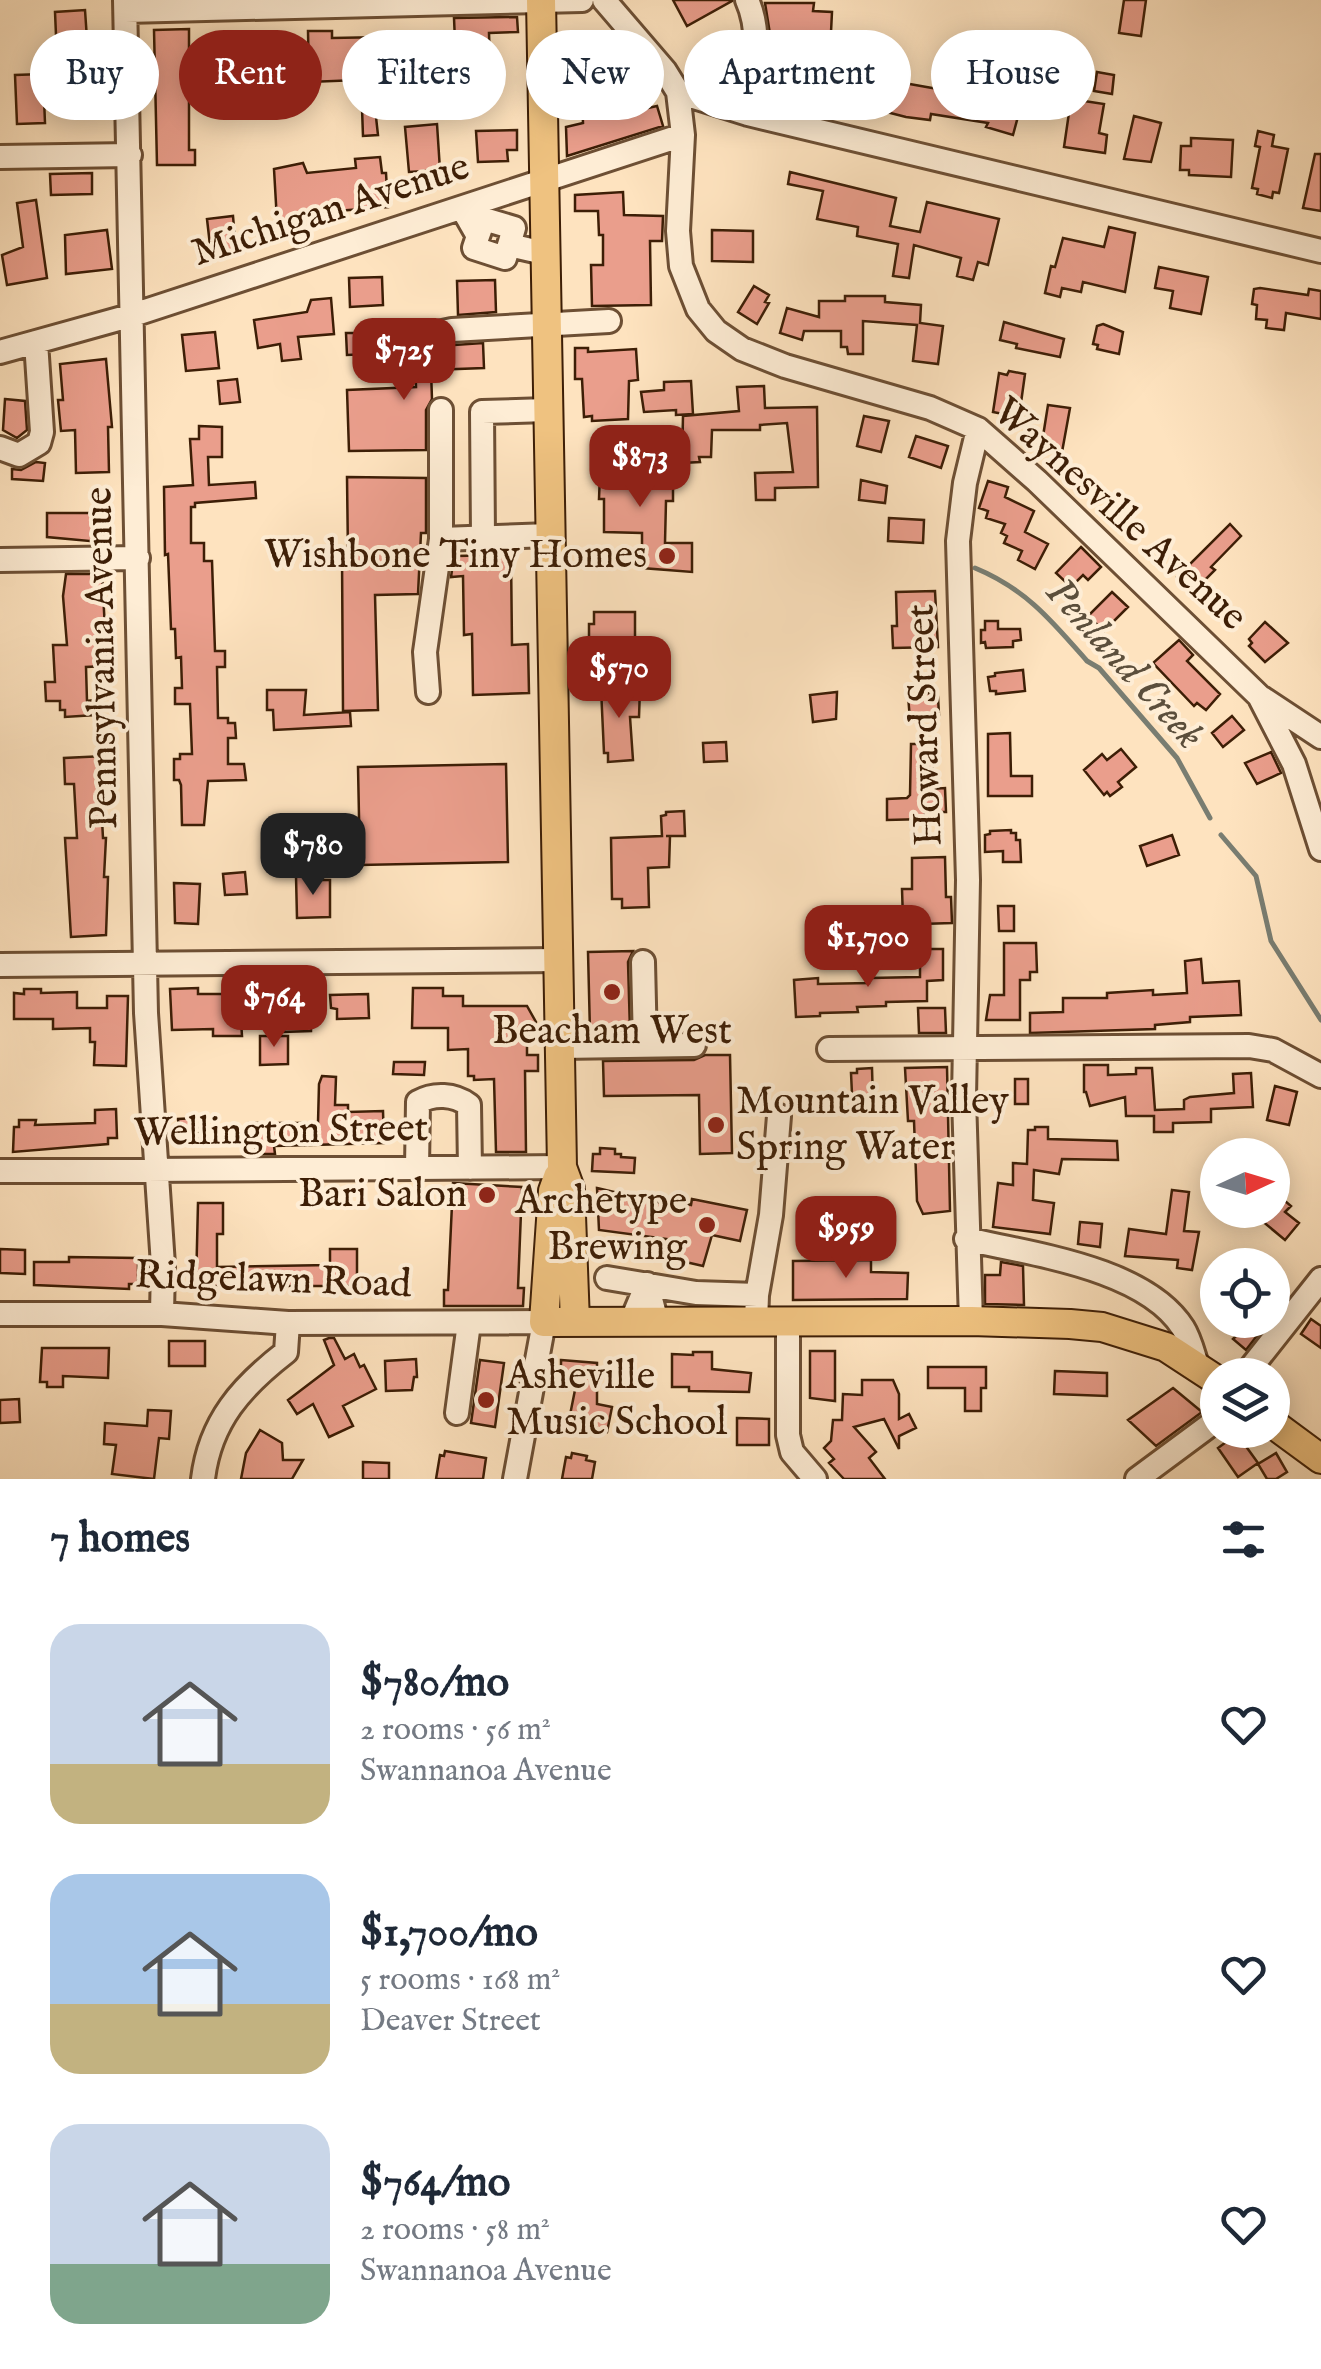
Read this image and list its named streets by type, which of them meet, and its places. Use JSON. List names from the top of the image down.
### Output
{
  "streets": {
    "street": [
      "Michigan Avenue",
      "Waynesville Avenue",
      "Pennsylvania Avenue",
      "Howard Street",
      "Wellington Street",
      "Ridgelawn Road"
    ]
  },
  "crossings": [
    ["Michigan Avenue", "Waynesville Avenue"],
    ["Michigan Avenue", "Pennsylvania Avenue"],
    ["Waynesville Avenue", "Howard Street"],
    ["Pennsylvania Avenue", "Wellington Street"],
    ["Pennsylvania Avenue", "Ridgelawn Road"]
  ],
  "water": ["Penland Creek"],
  "places": [
    "Wishbone Tiny Homes",
    "Beacham West",
    "Mountain Valley Spring Water",
    "Bari Salon",
    "Archetype Brewing",
    "Asheville Music School"
  ],
  "north": "right",
  "page": {
    "chip": [
      "Buy",
      "Rent",
      "Filters",
      "New",
      "Apartment",
      "House"
    ],
    "price": [
      "$725",
      "$873",
      "$570",
      "$780",
      "$1,700",
      "$764",
      "$959"
    ],
    "heading": "7 homes",
    "list": [
      {
        "name": "$780/mo",
        "note": "2 rooms · 56 m² · Swannanoa Avenue"
      },
      {
        "name": "$1,700/mo",
        "note": "5 rooms · 168 m² · Deaver Street"
      },
      {
        "name": "$764/mo",
        "note": "2 rooms · 58 m² · Swannanoa Avenue"
      }
    ]
  }
}
